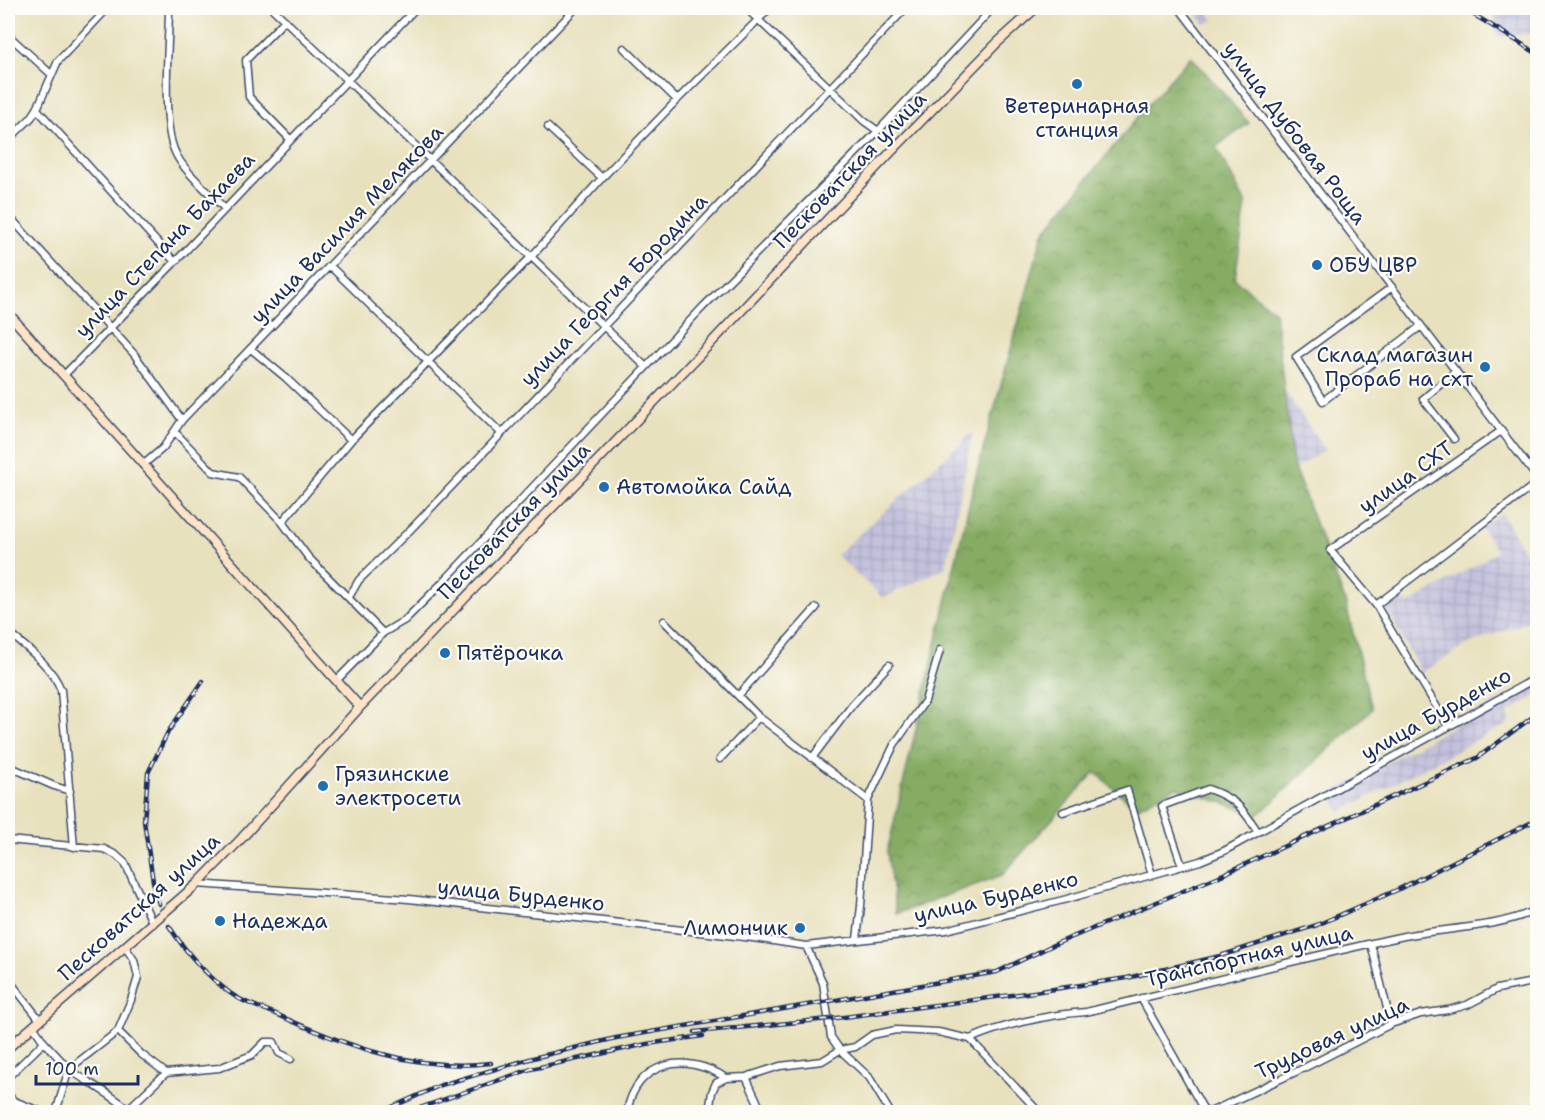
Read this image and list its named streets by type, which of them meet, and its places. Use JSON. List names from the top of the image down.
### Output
{
  "streets": {
    "main road": ["Песковатская улица"],
    "street": [
      "улица Дубовая Роща",
      "улица Василия Мелякова",
      "улица Степана Бахаева",
      "улица Георгия Бородина",
      "улица СХТ",
      "улица Бурденко",
      "Транспортная улица",
      "Трудовая улица"
    ]
  },
  "crossings": [
    ["улица Дубовая Роща", "улица СХТ"],
    ["Песковатская улица", "улица Бурденко"]
  ],
  "places": [
    "Ветеринарная станция",
    "ОБУ ЦВР",
    "Склад магазин Прораб на схт",
    "Автомойка Сайд",
    "Пятёрочка",
    "Грязинские электросети",
    "Надежда",
    "Лимончик"
  ],
  "scale_bar": "100 m"
}
